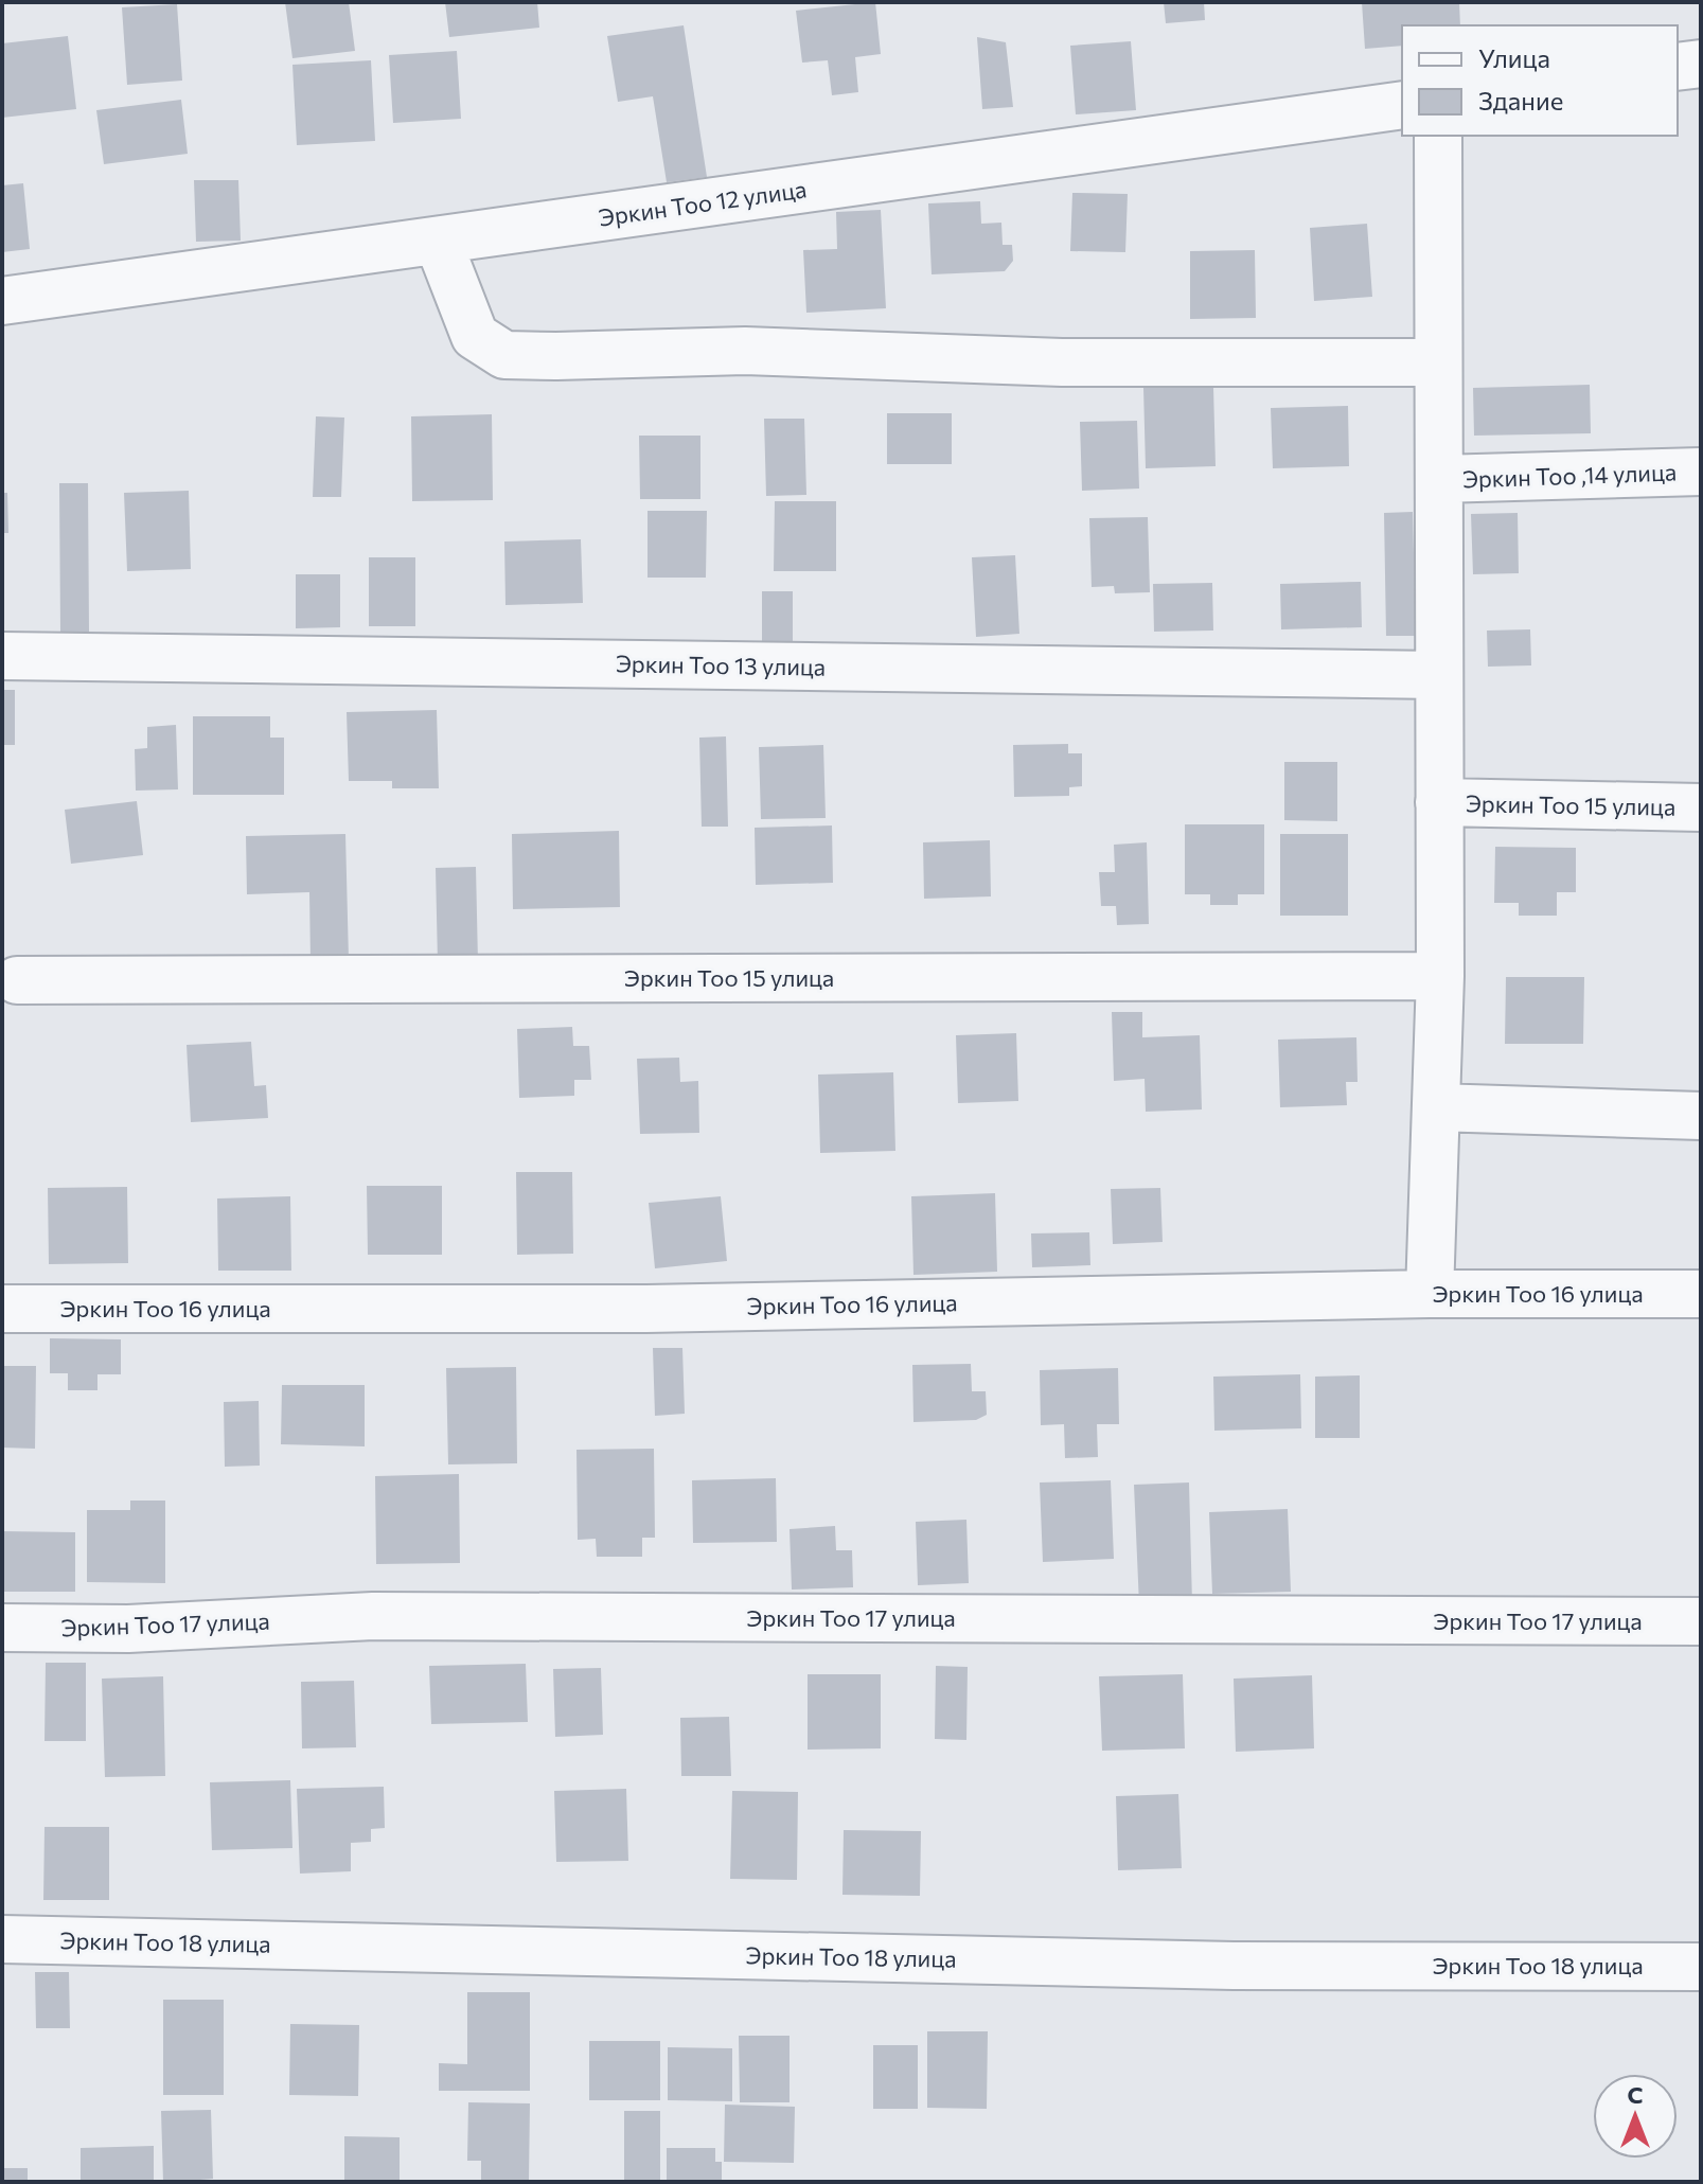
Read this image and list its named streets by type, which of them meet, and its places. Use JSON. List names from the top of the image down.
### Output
{
  "streets": {
    "street": [
      "Эркин Тоо 12 улица",
      "Эркин Тоо ,14 улица",
      "Эркин Тоо 13 улица",
      "Эркин Тоо 15 улица",
      "Эркин Тоо 16 улица",
      "Эркин Тоо 17 улица",
      "Эркин Тоо 18 улица"
    ]
  },
  "legend": ["Улица", "Здание"],
  "north": "top"
}
